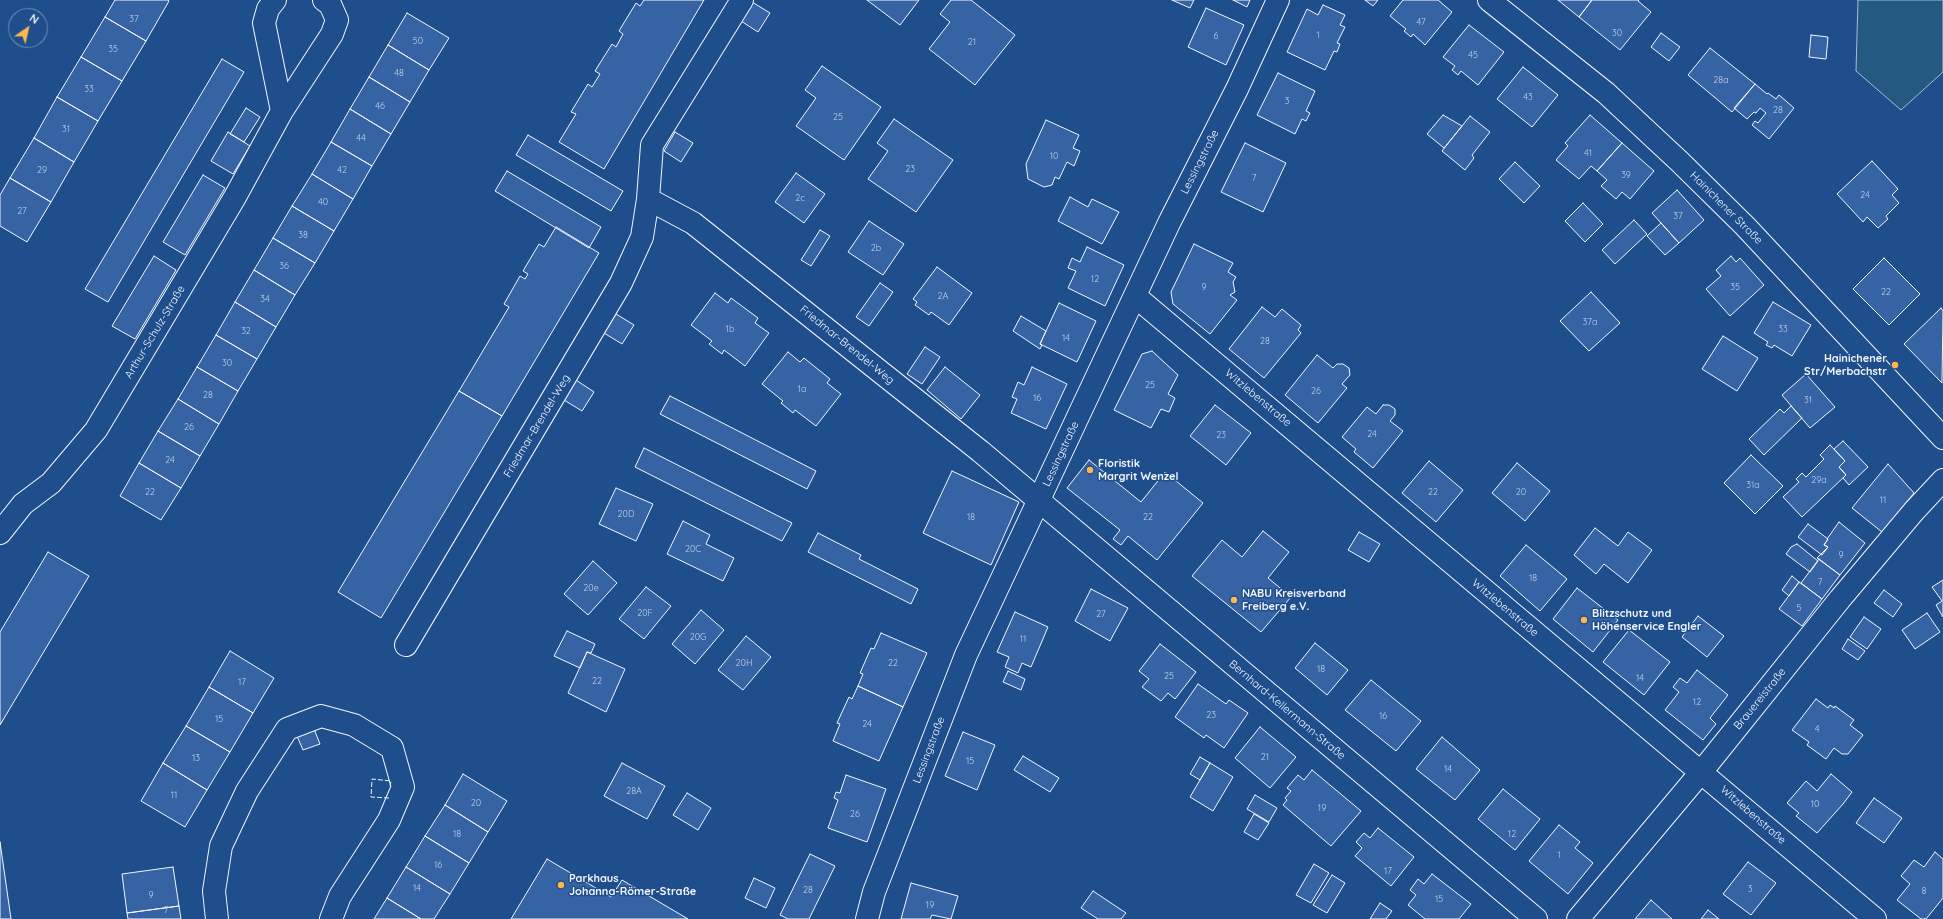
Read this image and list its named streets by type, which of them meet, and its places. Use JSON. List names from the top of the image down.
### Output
{
  "streets": {
    "street": [
      "Lessingstraße",
      "Hainichener Straße",
      "Arthur-Schulz-Straße",
      "Friedmar-Brendel-Weg",
      "Witzlebenstraße",
      "Brauereistraße",
      "Bernhard-Kellermann-Straße"
    ]
  },
  "crossings": [
    ["Lessingstraße", "Friedmar-Brendel-Weg"],
    ["Lessingstraße", "Witzlebenstraße"],
    ["Lessingstraße", "Bernhard-Kellermann-Straße"],
    ["Friedmar-Brendel-Weg", "Bernhard-Kellermann-Straße"],
    ["Witzlebenstraße", "Brauereistraße"]
  ],
  "places": [
    "Hainichener Str/Merbachstr",
    "Floristik Margrit Wenzel",
    "NABU Kreisverband Freiberg e.V.",
    "Blitzschutz und Höhenservice Engler",
    "Parkhaus Johanna-Römer-Straße"
  ],
  "house_numbers": [
    "37",
    "47",
    "30",
    "1",
    "6",
    "50",
    "21",
    "35",
    "45",
    "48",
    "28a",
    "33",
    "43",
    "3",
    "46",
    "28",
    "25",
    "31",
    "44",
    "41",
    "10",
    "23",
    "29",
    "42",
    "39",
    "7",
    "24",
    "2c",
    "40",
    "27",
    "37",
    "38",
    "2b",
    "36",
    "12",
    "9",
    "35",
    "22",
    "2A",
    "34",
    "37a",
    "1b",
    "33",
    "32",
    "14",
    "28",
    "30",
    "25",
    "1a",
    "26",
    "28",
    "16",
    "31",
    "26",
    "24",
    "23",
    "24",
    "29a",
    "31a",
    "22",
    "22",
    "20",
    "11",
    "20D",
    "18",
    "22",
    "20C",
    "9",
    "18",
    "7",
    "20e",
    "5",
    "20F",
    "27",
    "20G",
    "11",
    "20H",
    "22",
    "18",
    "25",
    "14",
    "22",
    "17",
    "12",
    "23",
    "16",
    "15",
    "24",
    "4",
    "21",
    "13",
    "15",
    "14",
    "28A",
    "11",
    "20",
    "10",
    "19",
    "26",
    "18",
    "12",
    "1",
    "16",
    "17",
    "14",
    "3",
    "28",
    "8",
    "9",
    "15",
    "19",
    "7"
  ],
  "north": "top right"
}
